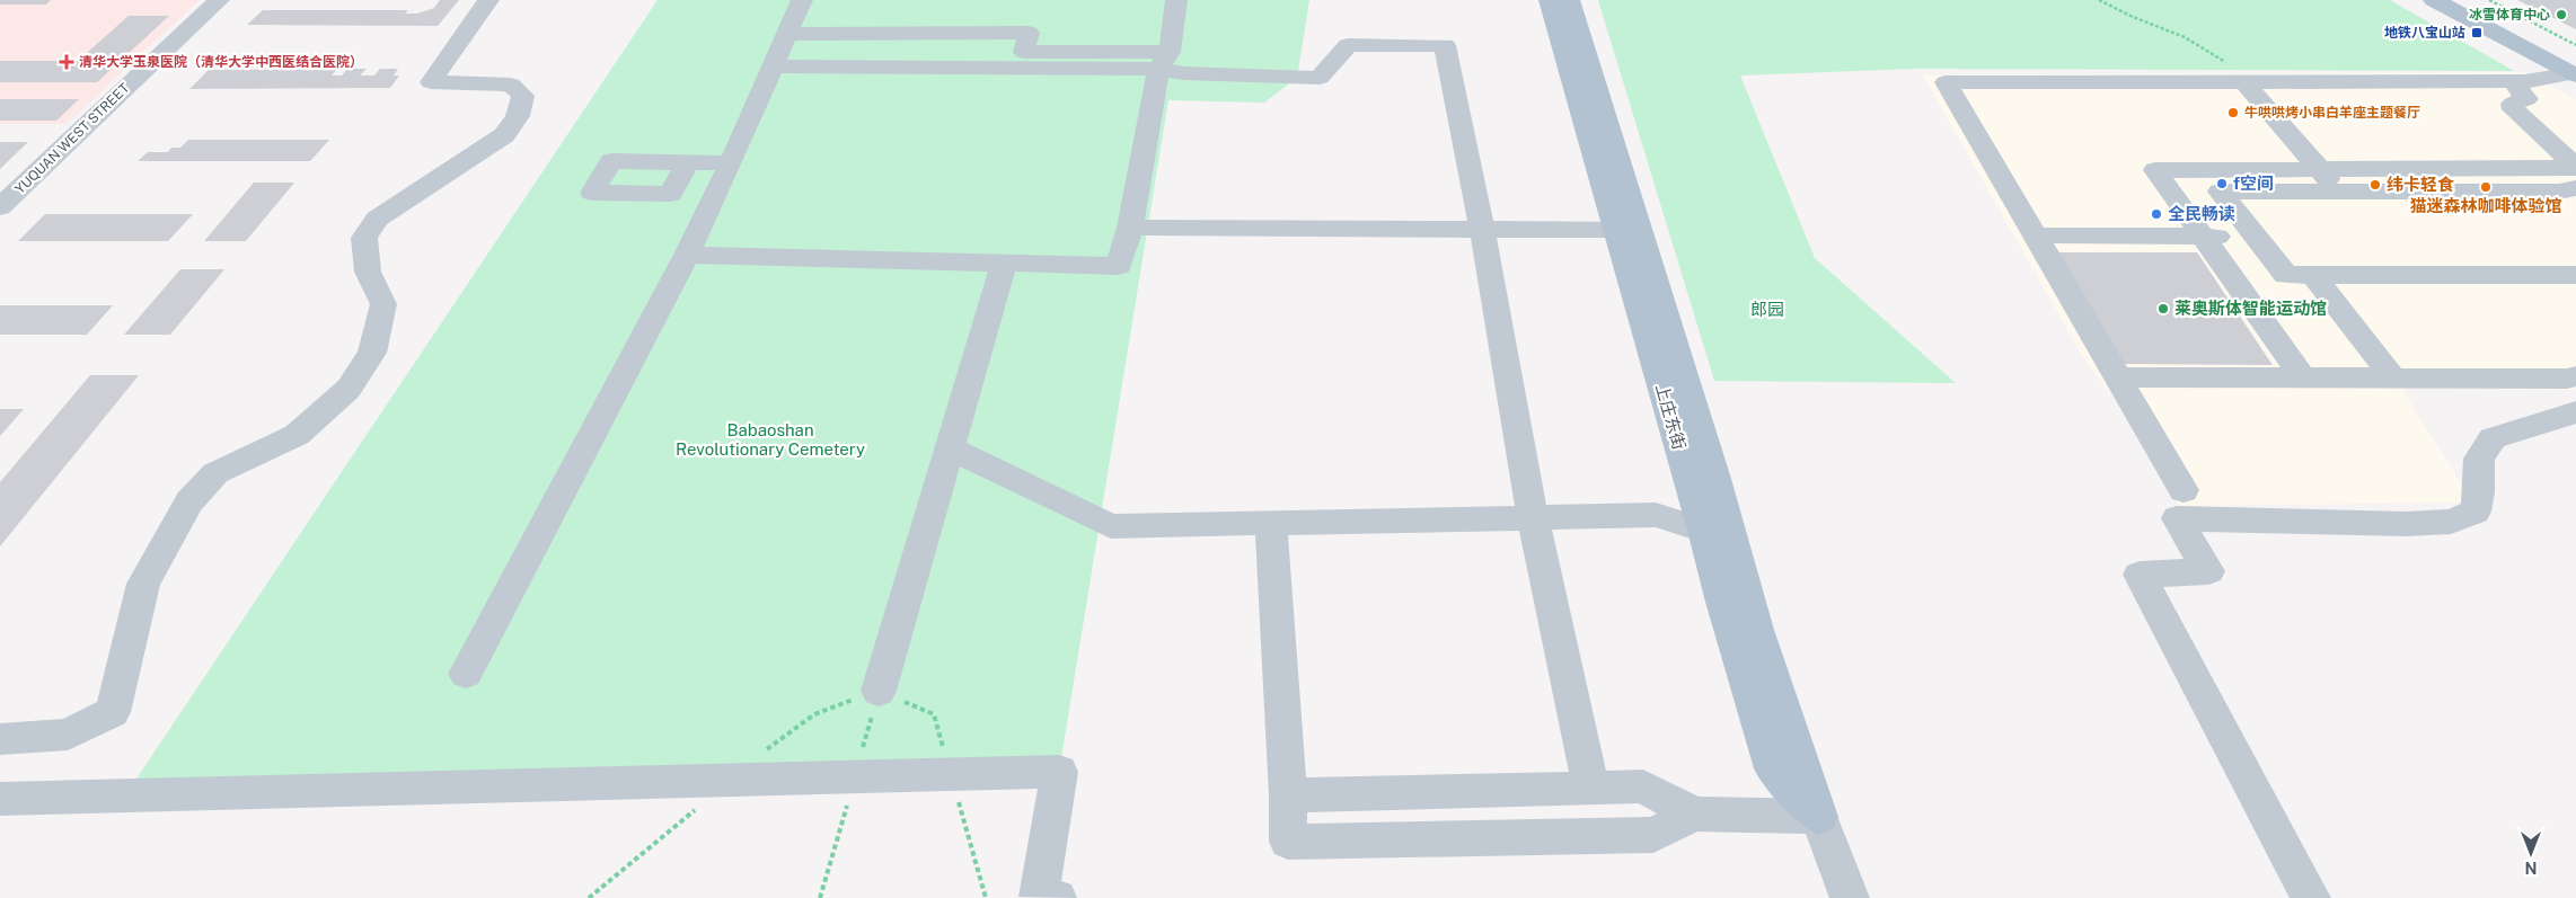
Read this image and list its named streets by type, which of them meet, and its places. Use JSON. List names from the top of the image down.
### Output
{
  "streets": {
    "main road": ["上庄东街"],
    "street": ["YUQUAN WEST STREET"]
  },
  "parks": ["郎园", "Babaoshan Revolutionary Cemetery"],
  "places": {
    "other": [
      "冰雪体育中心",
      "牛哄哄烤小串白羊座主题餐厅",
      "f空间",
      "纬卡轻食",
      "猫迷森林咖啡体验馆",
      "全民畅读",
      "莱奥斯体智能运动馆"
    ],
    "transit": ["地铁八宝山站"],
    "health": ["清华大学玉泉医院（清华大学中西医结合医院）"]
  },
  "north": "bottom"
}
